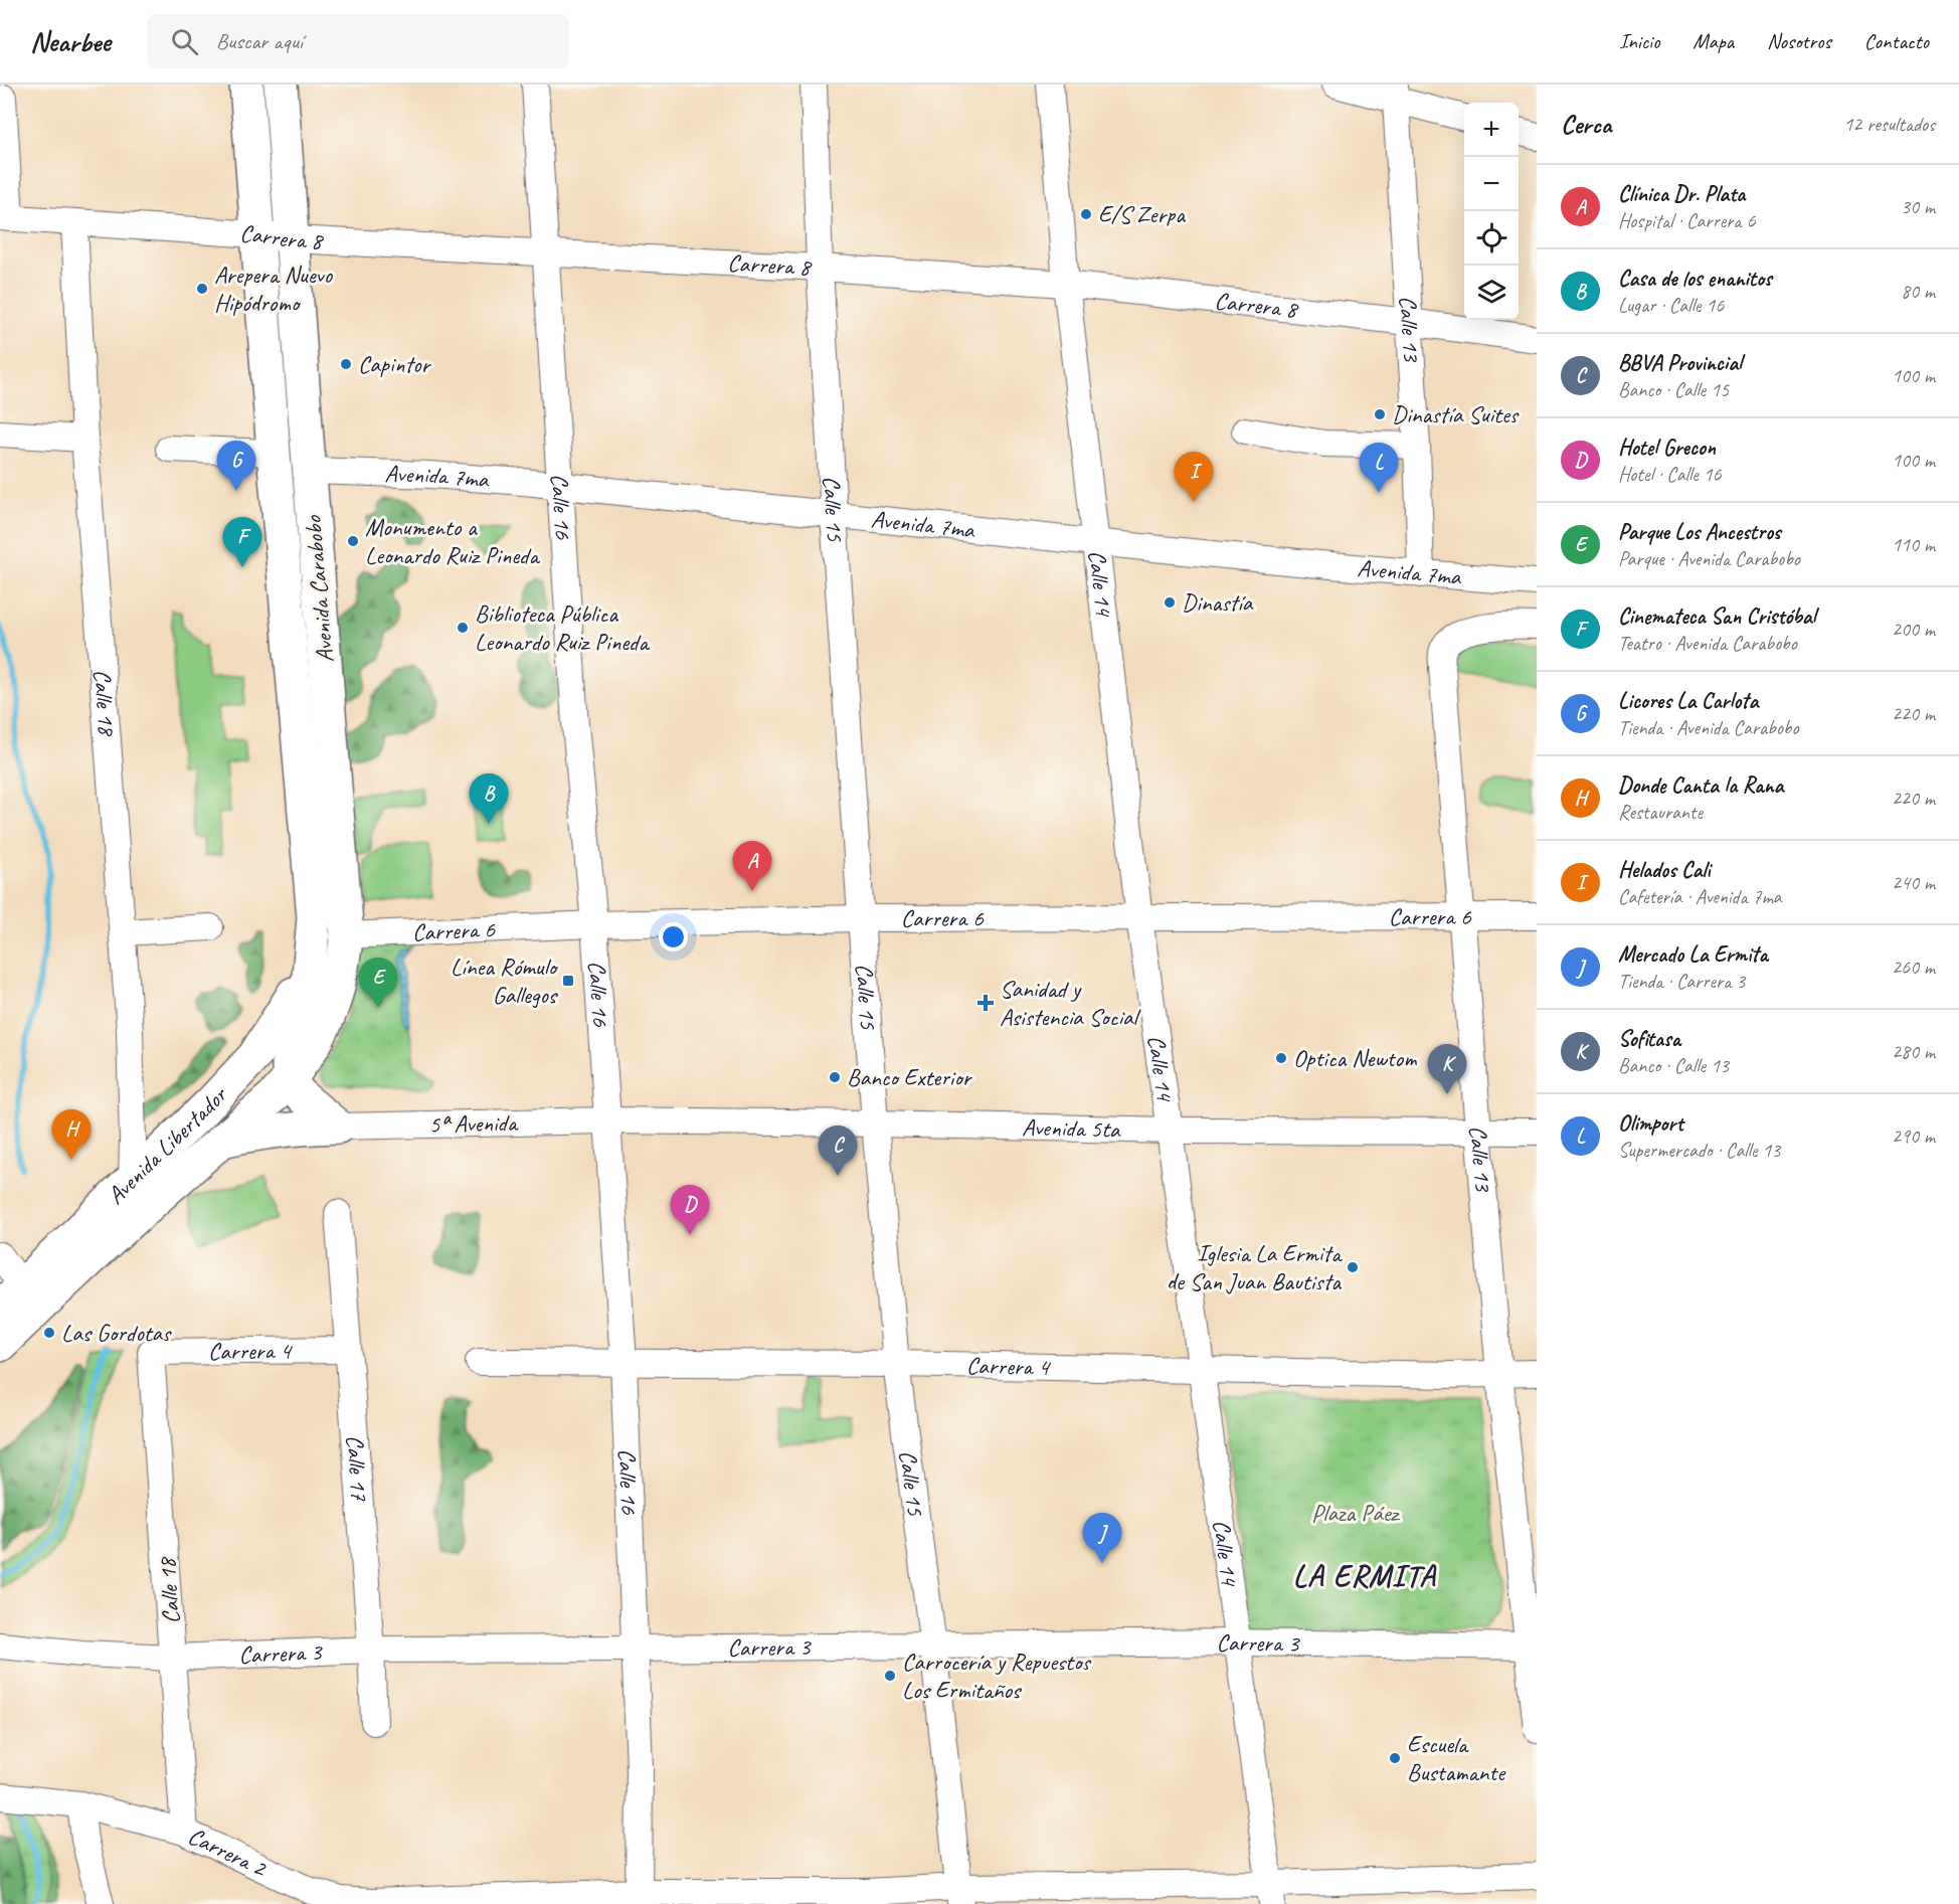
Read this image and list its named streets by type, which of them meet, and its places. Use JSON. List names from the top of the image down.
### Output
{
  "streets": {
    "main road": ["Avenida Carabobo", "Avenida Libertador"],
    "street": [
      "Carrera 8",
      "Calle 13",
      "Avenida 7ma",
      "Calle 16",
      "Calle 15",
      "Calle 14",
      "Calle 18",
      "Carrera 6",
      "5ª Avenida",
      "Avenida 5ta",
      "Carrera 4",
      "Calle 17",
      "Carrera 3",
      "Carrera 2"
    ]
  },
  "crossings": [
    ["Carrera 8", "Calle 13"],
    ["Carrera 8", "Calle 16"],
    ["Carrera 8", "Calle 15"],
    ["Carrera 8", "Calle 14"],
    ["Carrera 8", "Avenida Carabobo"],
    ["Carrera 8", "Calle 18"],
    ["Calle 13", "Avenida 7ma"],
    ["Calle 13", "Carrera 6"],
    ["Calle 13", "Avenida 5ta"],
    ["Calle 13", "Carrera 4"],
    ["Calle 13", "Carrera 3"],
    ["Avenida 7ma", "Calle 16"],
    ["Avenida 7ma", "Calle 15"],
    ["Avenida 7ma", "Calle 14"],
    ["Avenida 7ma", "Avenida Carabobo"],
    ["Calle 16", "Carrera 6"],
    ["Calle 16", "5ª Avenida"],
    ["Calle 16", "Avenida 5ta"],
    ["Calle 16", "Carrera 4"],
    ["Calle 16", "Carrera 3"],
    ["Calle 16", "Carrera 2"],
    ["Calle 15", "Carrera 6"],
    ["Calle 15", "Avenida 5ta"],
    ["Calle 15", "Carrera 4"],
    ["Calle 15", "Carrera 3"],
    ["Calle 15", "Carrera 2"],
    ["Calle 14", "Carrera 6"],
    ["Calle 14", "Avenida 5ta"],
    ["Calle 14", "Carrera 4"],
    ["Calle 14", "Carrera 3"],
    ["Calle 14", "Carrera 2"],
    ["Avenida Carabobo", "Carrera 6"],
    ["Avenida Carabobo", "Avenida Libertador"],
    ["Calle 18", "Avenida Libertador"],
    ["Calle 18", "Carrera 4"],
    ["Calle 18", "Carrera 3"],
    ["Calle 18", "Carrera 2"],
    ["5ª Avenida", "Avenida 5ta"],
    ["Carrera 4", "Calle 17"],
    ["Calle 17", "Carrera 3"]
  ],
  "districts": ["LA ERMITA"],
  "parks": ["Plaza Páez"],
  "places": {
    "other": [
      "E/S Zerpa",
      "Arepera Nuevo Hipódromo",
      "Capintor",
      "Dinastía Suites",
      "Monumento a Leonardo Ruiz Pineda",
      "Dinastía",
      "Biblioteca Pública Leonardo Ruiz Pineda",
      "Optica Newtom",
      "Banco Exterior",
      "Iglesia La Ermita de San Juan Bautista",
      "Las Gordotas",
      "Carrocería y Repuestos Los Ermitaños",
      "Escuela Bustamante"
    ],
    "transit": ["Línea Rómulo Gallegos"],
    "health": ["Sanidad y Asistencia Social"]
  },
  "page": {
    "header": "Nearbee",
    "search": "Buscar aquí",
    "nav": [
      "Inicio",
      "Mapa",
      "Nosotros",
      "Contacto"
    ],
    "heading": ["Cerca", "12 resultados"],
    "map_buttons": ["+", "−"],
    "list": [
      {
        "mark": "A",
        "name": "Clínica Dr. Plata",
        "note": "Hospital · Carrera 6",
        "value": "30 m"
      },
      {
        "mark": "B",
        "name": "Casa de los enanitos",
        "note": "Lugar · Calle 16",
        "value": "80 m"
      },
      {
        "mark": "C",
        "name": "BBVA Provincial",
        "note": "Banco · Calle 15",
        "value": "100 m"
      },
      {
        "mark": "D",
        "name": "Hotel Grecon",
        "note": "Hotel · Calle 16",
        "value": "100 m"
      },
      {
        "mark": "E",
        "name": "Parque Los Ancestros",
        "note": "Parque · Avenida Carabobo",
        "value": "110 m"
      },
      {
        "mark": "F",
        "name": "Cinemateca San Cristóbal",
        "note": "Teatro · Avenida Carabobo",
        "value": "200 m"
      },
      {
        "mark": "G",
        "name": "Licores La Carlota",
        "note": "Tienda · Avenida Carabobo",
        "value": "220 m"
      },
      {
        "mark": "H",
        "name": "Donde Canta la Rana",
        "note": "Restaurante",
        "value": "220 m"
      },
      {
        "mark": "I",
        "name": "Helados Cali",
        "note": "Cafetería · Avenida 7ma",
        "value": "240 m"
      },
      {
        "mark": "J",
        "name": "Mercado La Ermita",
        "note": "Tienda · Carrera 3",
        "value": "260 m"
      },
      {
        "mark": "K",
        "name": "Sofitasa",
        "note": "Banco · Calle 13",
        "value": "280 m"
      },
      {
        "mark": "L",
        "name": "Olimport",
        "note": "Supermercado · Calle 13",
        "value": "290 m"
      }
    ],
    "pins": [
      "G",
      "L",
      "I",
      "F",
      "B",
      "A",
      "E",
      "K",
      "H",
      "C",
      "D",
      "J"
    ]
  }
}
